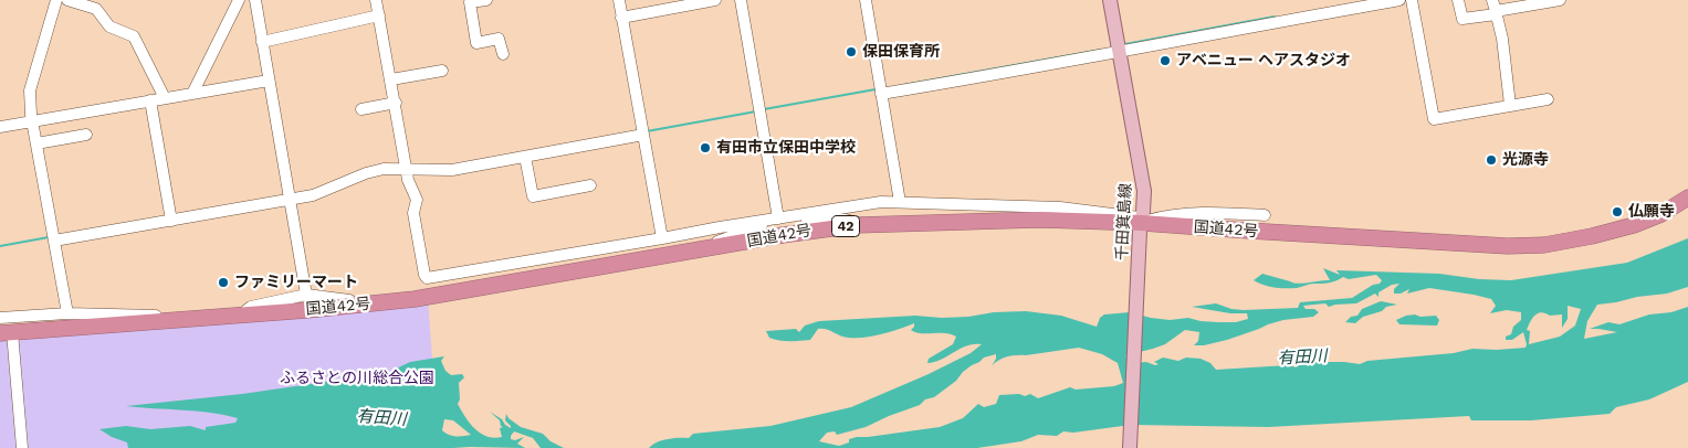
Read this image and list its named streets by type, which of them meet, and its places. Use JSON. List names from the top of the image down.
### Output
{
  "streets": {
    "highway": ["42", "国道42号"],
    "main road": ["千田箕島線"]
  },
  "crossings": [
    ["千田箕島線", "国道42号"]
  ],
  "water": ["有田川"],
  "parks": ["ふるさとの川総合公園"],
  "places": [
    "保田保育所",
    "アベニュー ヘアスタジオ",
    "有田市立保田中学校",
    "光源寺",
    "仏願寺",
    "ファミリーマート"
  ]
}
